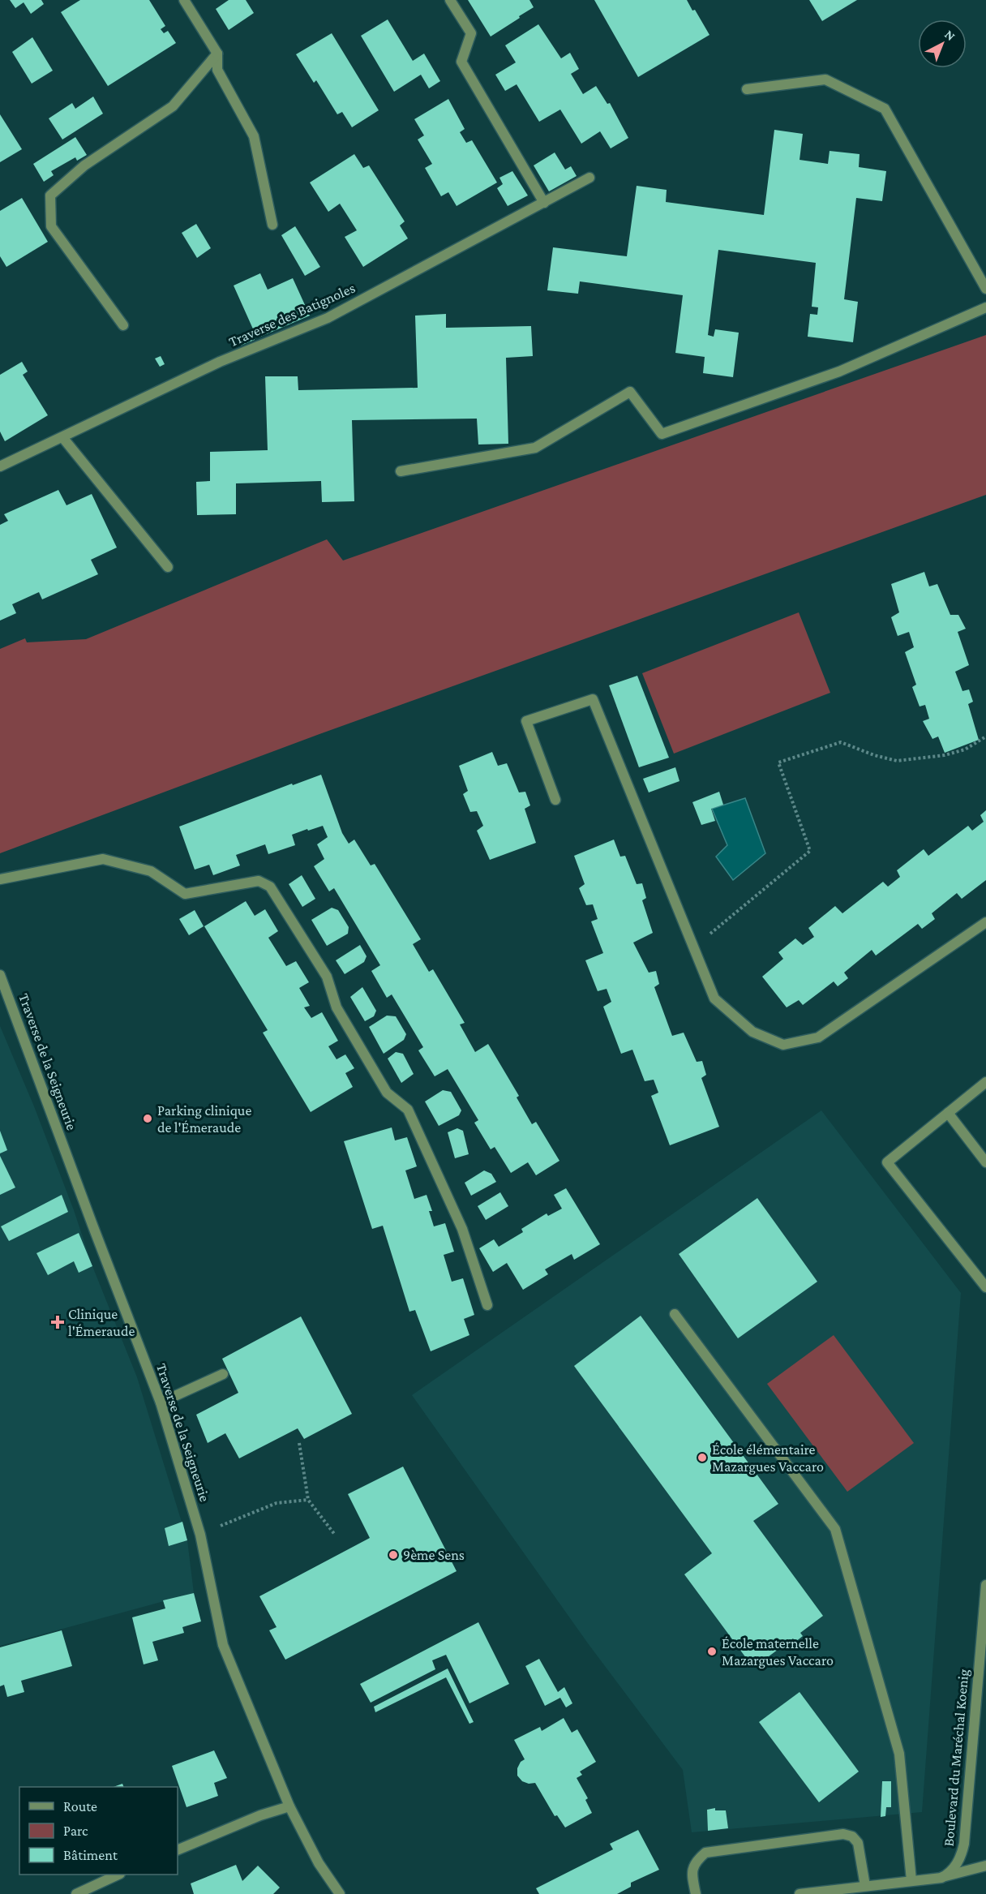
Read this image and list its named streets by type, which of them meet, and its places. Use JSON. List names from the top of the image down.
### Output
{
  "streets": {
    "street": ["Traverse des Batignoles", "Traverse de la Seigneurie", "Boulevard du Maréchal Koenig"]
  },
  "places": {
    "other": [
      "Parking clinique de l'Émeraude",
      "École élémentaire Mazargues Vaccaro",
      "9ème Sens",
      "École maternelle Mazargues Vaccaro"
    ],
    "health": ["Clinique l'Émeraude"]
  },
  "legend": ["Route", "Parc", "Bâtiment"],
  "north": "top right"
}
